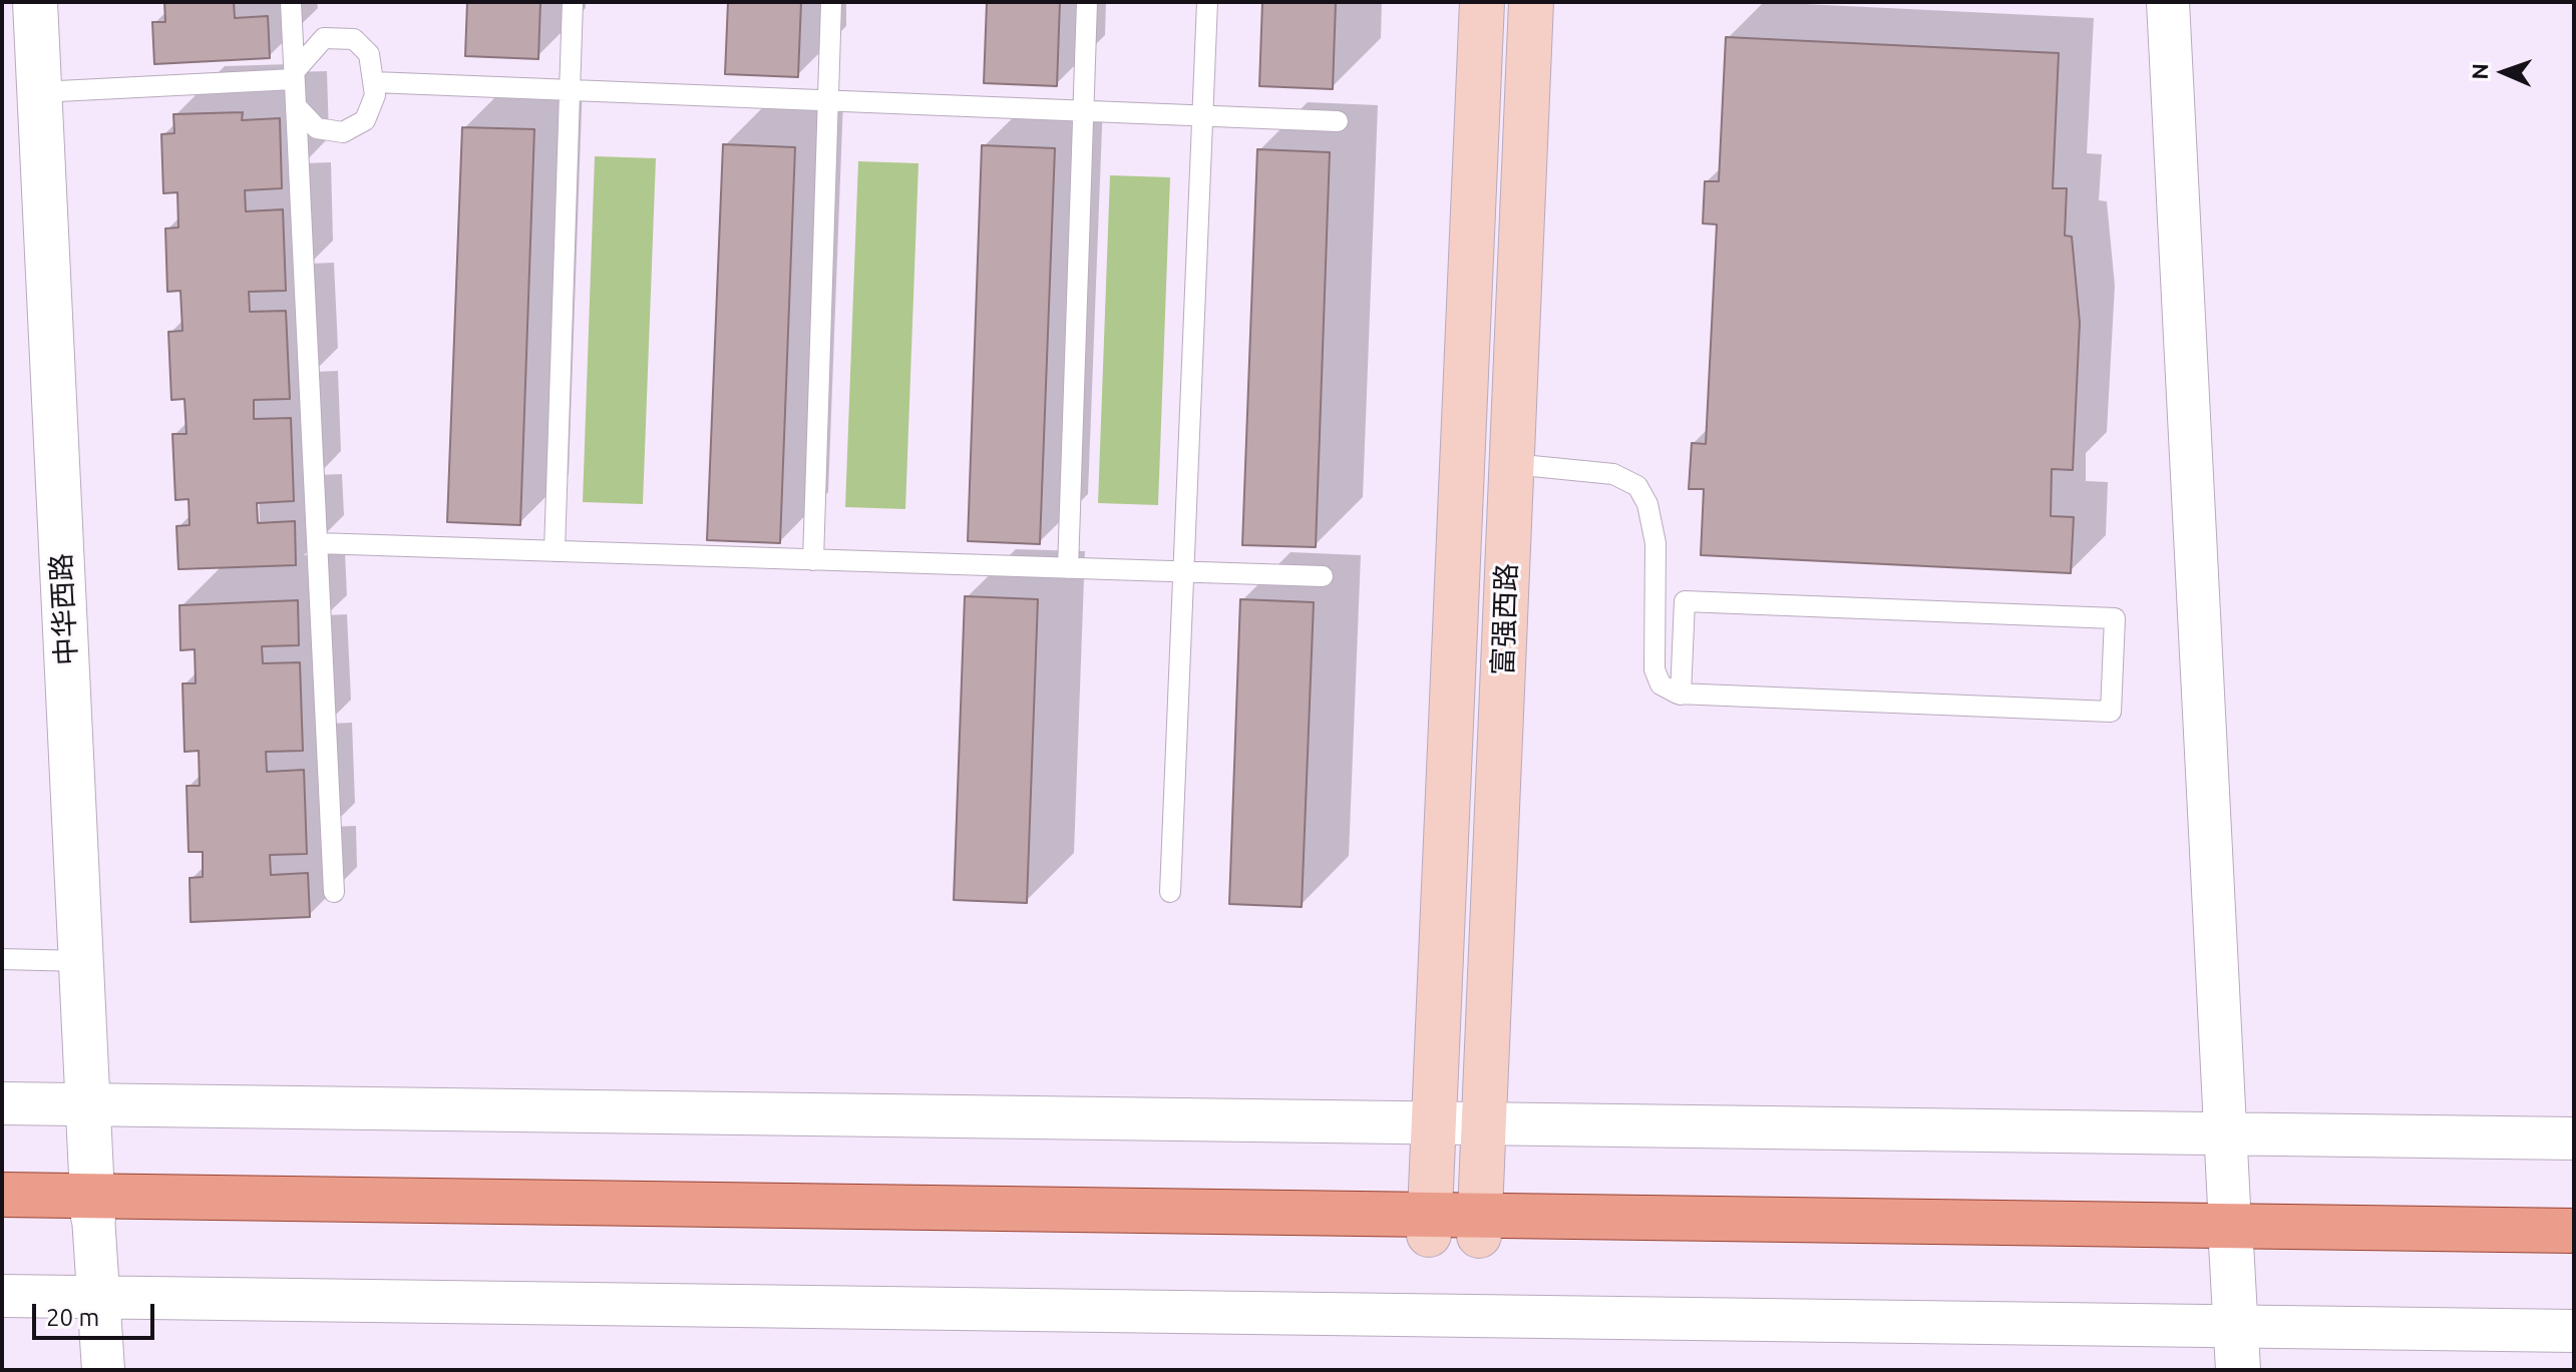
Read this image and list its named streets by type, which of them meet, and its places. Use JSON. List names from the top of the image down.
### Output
{
  "streets": {
    "main road": ["富强西路"],
    "street": ["中华西路"]
  },
  "scale_bar": "20 m",
  "north": "left"
}
